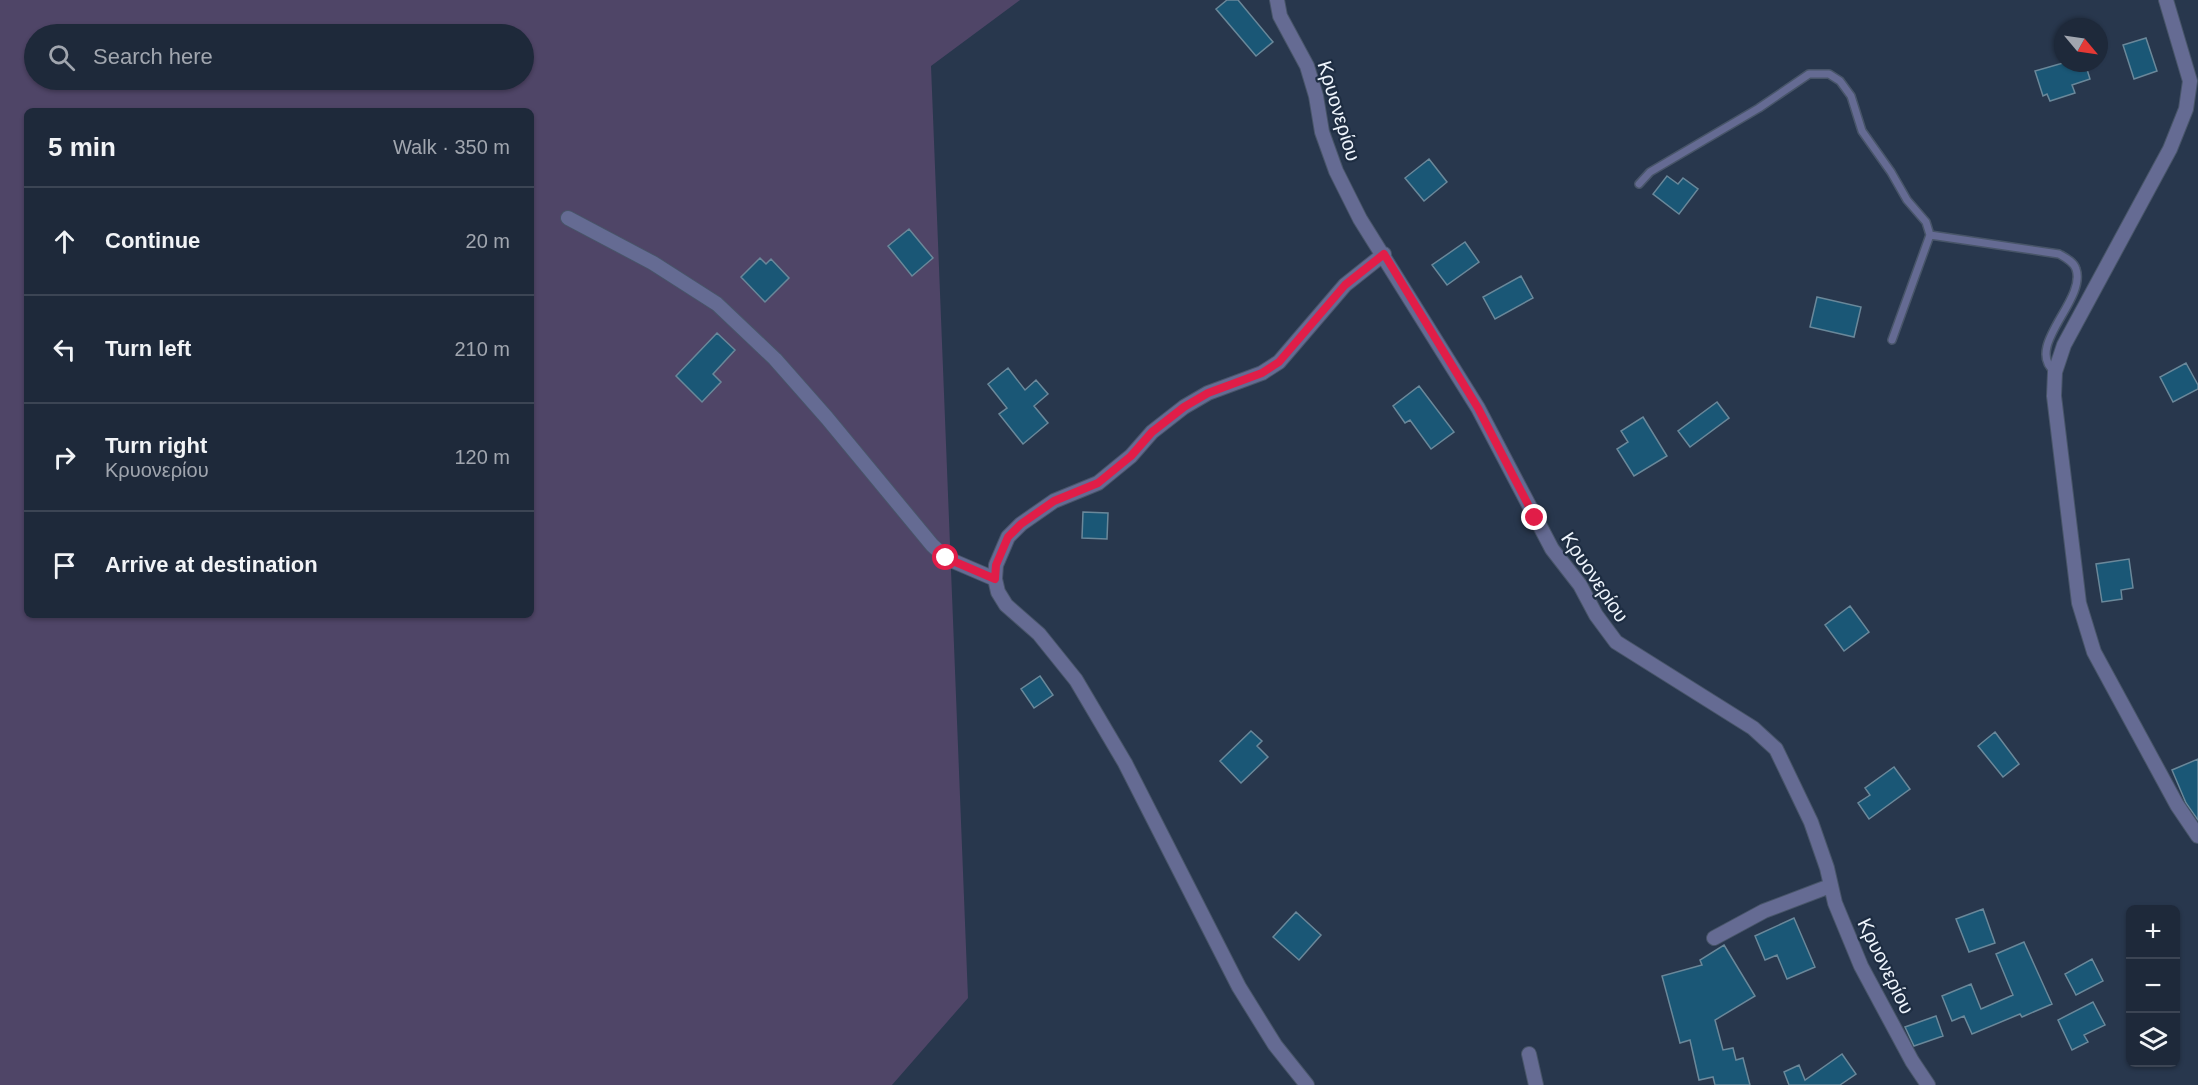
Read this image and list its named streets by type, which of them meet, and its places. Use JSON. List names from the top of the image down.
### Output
{
  "streets": {
    "street": ["Κρυονερίου"]
  },
  "north": "bottom right",
  "page": {
    "search": "Search here",
    "heading": ["5 min", "Walk · 350 m"],
    "list": [
      ["Continue", "20 m"],
      ["Turn left", "210 m"],
      ["Turn right", "Κρυονερίου", "120 m"],
      "Arrive at destination"
    ],
    "map_buttons": ["+", "−"]
  }
}
